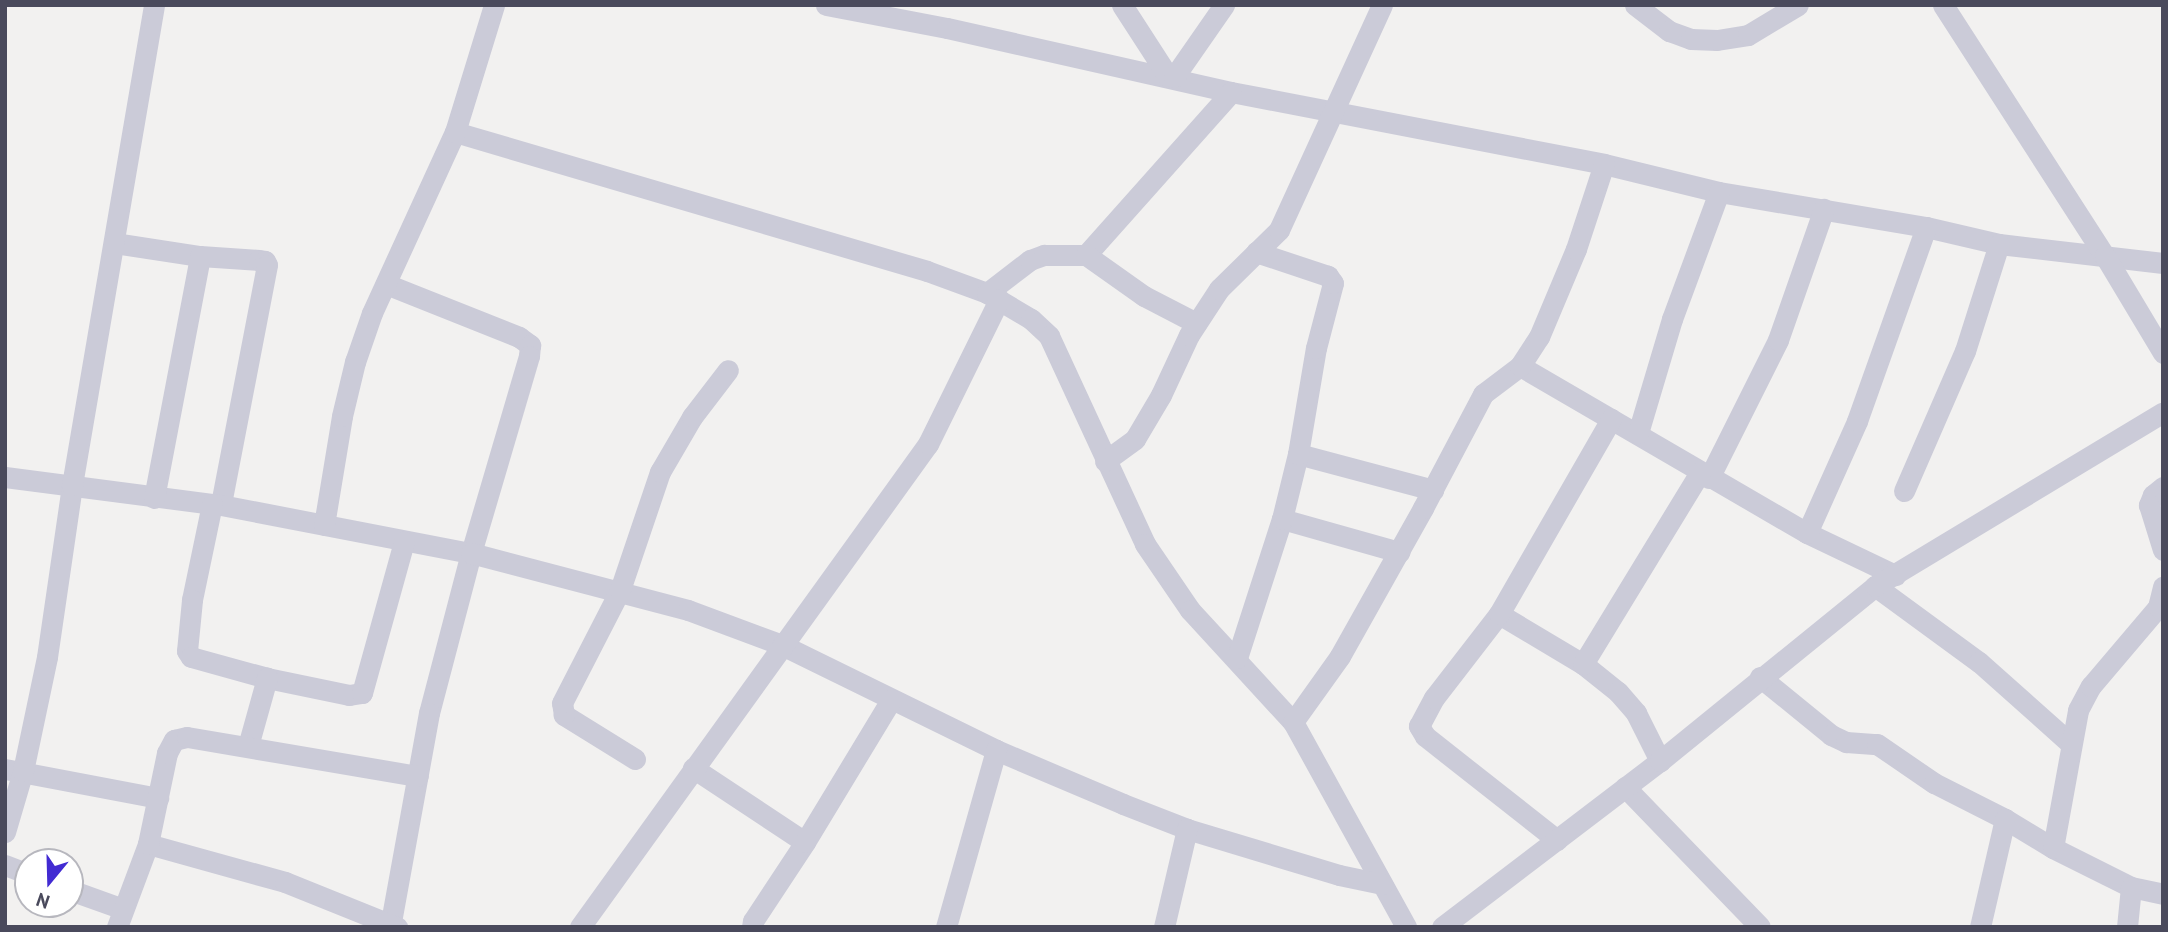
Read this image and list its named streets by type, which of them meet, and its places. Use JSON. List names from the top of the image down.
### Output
{
  "north": "bottom"
}
